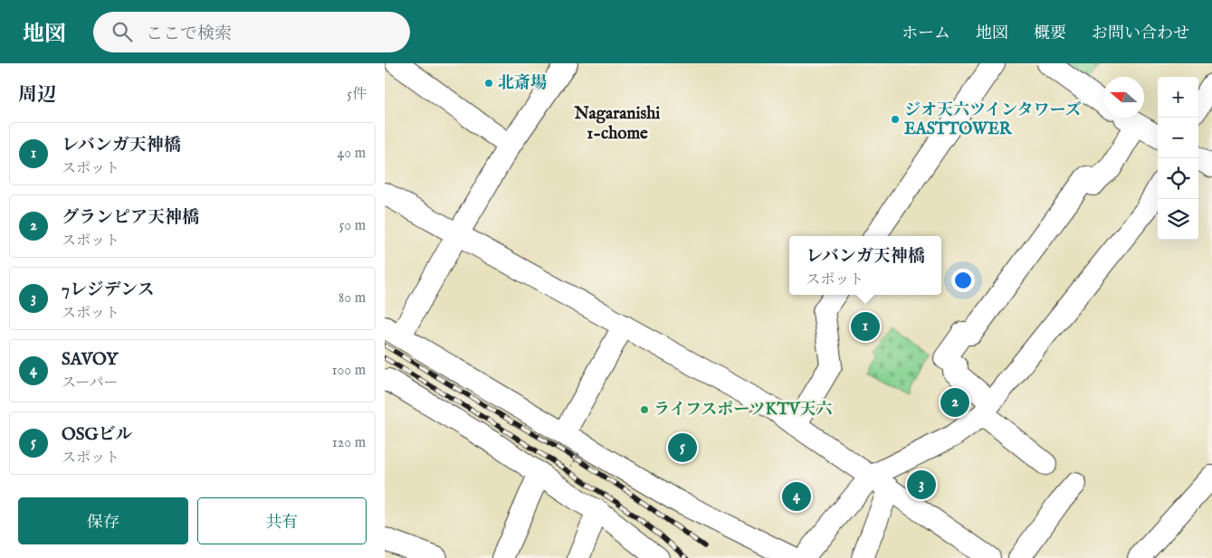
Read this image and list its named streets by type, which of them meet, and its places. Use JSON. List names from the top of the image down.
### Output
{
  "districts": ["Nagaranishi 1-chome"],
  "places": ["北斎場", "ジオ天六ツインタワーズ EASTTOWER", "ライフスポーツKTV天六"],
  "north": "left",
  "page": {
    "header": "地図",
    "search": "ここで検索",
    "nav": [
      "ホーム",
      "地図",
      "概要",
      "お問い合わせ"
    ],
    "heading": ["周辺", "5件"],
    "map_buttons": ["+", "−"],
    "list": [
      {
        "mark": "1",
        "name": "レバンガ天神橋",
        "note": "スポット",
        "value": "40 m"
      },
      {
        "mark": "2",
        "name": "グランピア天神橋",
        "note": "スポット",
        "value": "50 m"
      },
      {
        "mark": "3",
        "name": "7レジデンス",
        "note": "スポット",
        "value": "80 m"
      },
      {
        "mark": "4",
        "name": "SAVOY",
        "note": "スーパー",
        "value": "100 m"
      },
      {
        "mark": "5",
        "name": "OSGビル",
        "note": "スポット",
        "value": "120 m"
      }
    ],
    "popup": ["レバンガ天神橋", "スポット"],
    "pins": [
      "1",
      "2",
      "5",
      "3",
      "4"
    ],
    "buttons": ["保存", "共有"]
  }
}
